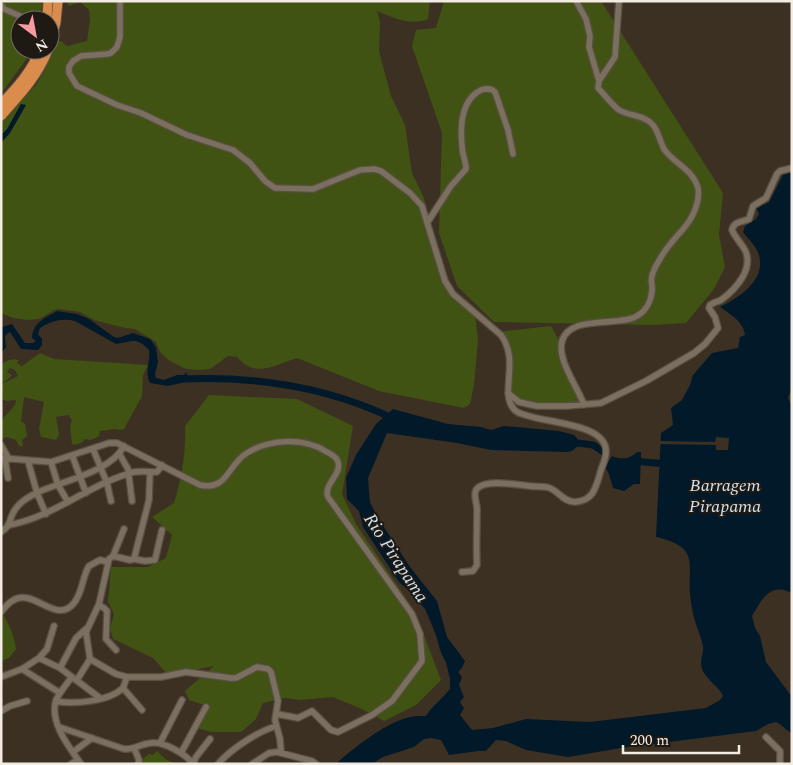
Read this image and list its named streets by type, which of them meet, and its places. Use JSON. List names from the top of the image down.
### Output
{
  "water": ["Barragem Pirapama", "Rio Pirapama"],
  "scale_bar": "200 m",
  "north": "bottom right"
}
